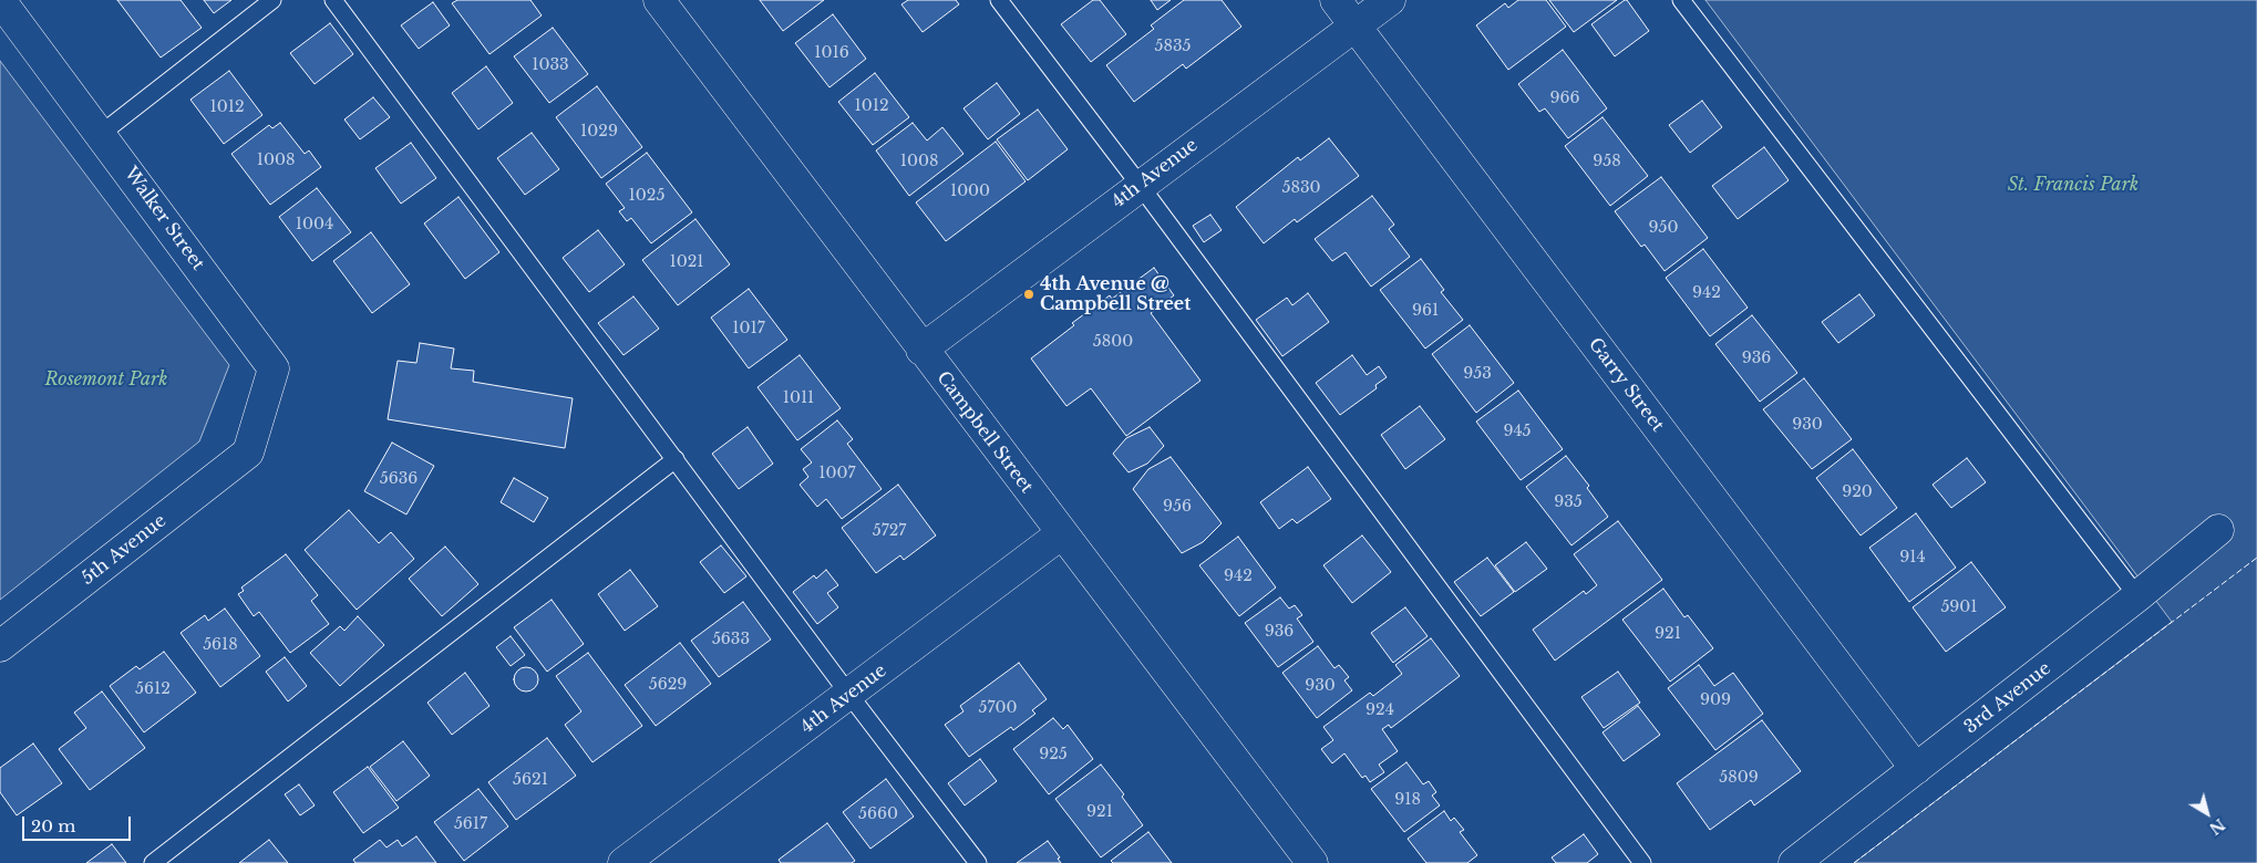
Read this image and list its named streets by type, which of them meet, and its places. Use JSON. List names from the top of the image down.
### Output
{
  "streets": {
    "street": [
      "4th Avenue",
      "Walker Street",
      "Garry Street",
      "Campbell Street",
      "5th Avenue",
      "3rd Avenue"
    ]
  },
  "crossings": [
    ["4th Avenue", "Garry Street"],
    ["4th Avenue", "Campbell Street"],
    ["Walker Street", "5th Avenue"],
    ["Garry Street", "3rd Avenue"]
  ],
  "parks": ["St. Francis Park", "Rosemont Park"],
  "places": ["4th Avenue @ Campbell Street"],
  "house_numbers": [
    "5835",
    "1016",
    "1033",
    "966",
    "1012",
    "1012",
    "1029",
    "1008",
    "1008",
    "958",
    "5830",
    "1000",
    "1025",
    "1004",
    "950",
    "1021",
    "942",
    "961",
    "1017",
    "5800",
    "936",
    "953",
    "1011",
    "930",
    "945",
    "1007",
    "5636",
    "920",
    "935",
    "956",
    "5727",
    "914",
    "942",
    "5901",
    "936",
    "921",
    "5633",
    "5618",
    "5629",
    "930",
    "5612",
    "909",
    "5700",
    "924",
    "925",
    "5809",
    "5621",
    "918",
    "921",
    "5660",
    "5617"
  ],
  "scale_bar": "20 m",
  "north": "bottom right"
}
